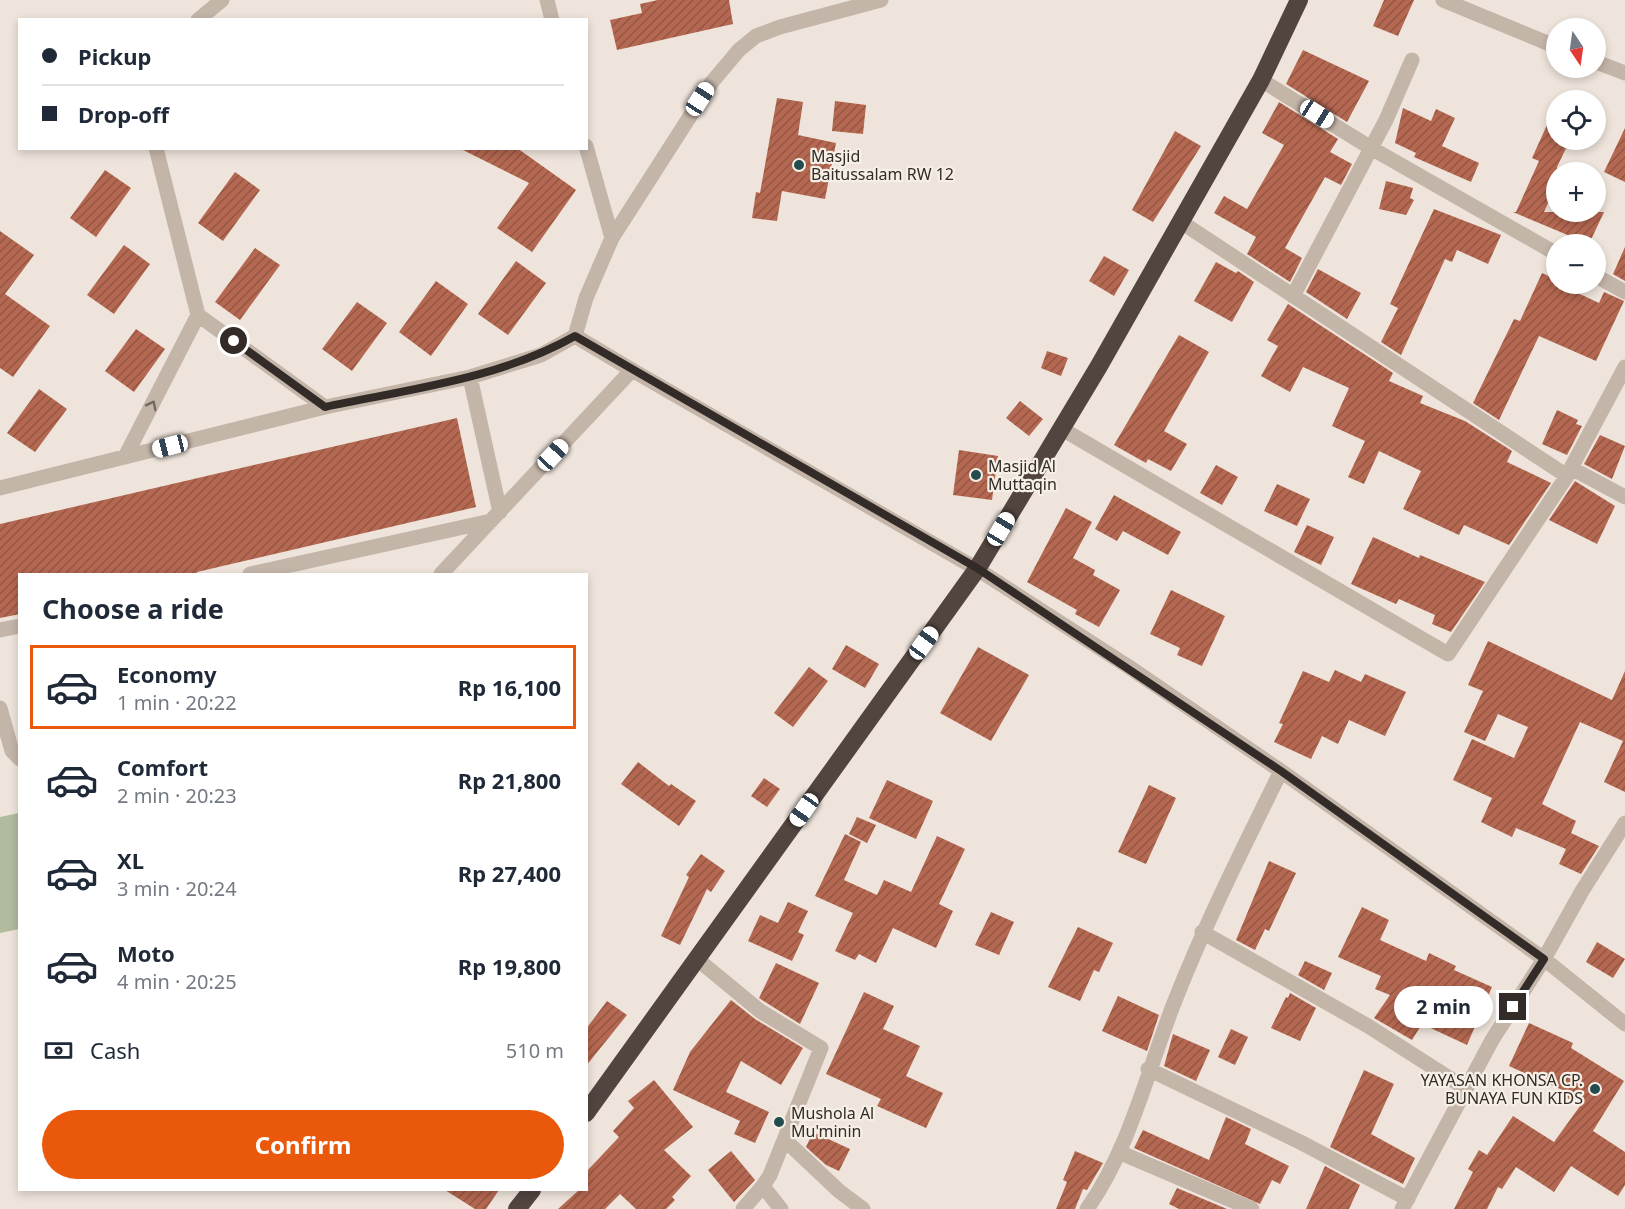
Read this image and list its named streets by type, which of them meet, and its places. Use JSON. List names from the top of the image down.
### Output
{
  "places": [
    "Masjid Baitussalam RW 12",
    "Masjid Al Muttaqin",
    "YAYASAN KHONSA CP. BUNAYA FUN KIDS",
    "Mushola Al Mu'minin"
  ],
  "north": "bottom",
  "page": {
    "map_buttons": ["+", "−"],
    "banner": ["Pickup", "Drop-off"],
    "heading": "Choose a ride",
    "list": [
      {
        "name": "Economy",
        "note": "1 min · 20:22",
        "value": "Rp 16,100"
      },
      {
        "name": "Comfort",
        "note": "2 min · 20:23",
        "value": "Rp 21,800"
      },
      {
        "name": "XL",
        "note": "3 min · 20:24",
        "value": "Rp 27,400"
      },
      {
        "name": "Moto",
        "note": "4 min · 20:25",
        "value": "Rp 19,800"
      }
    ],
    "bubble": "2 min",
    "pay": ["Cash", "510 m"],
    "buttons": "Confirm"
  }
}
